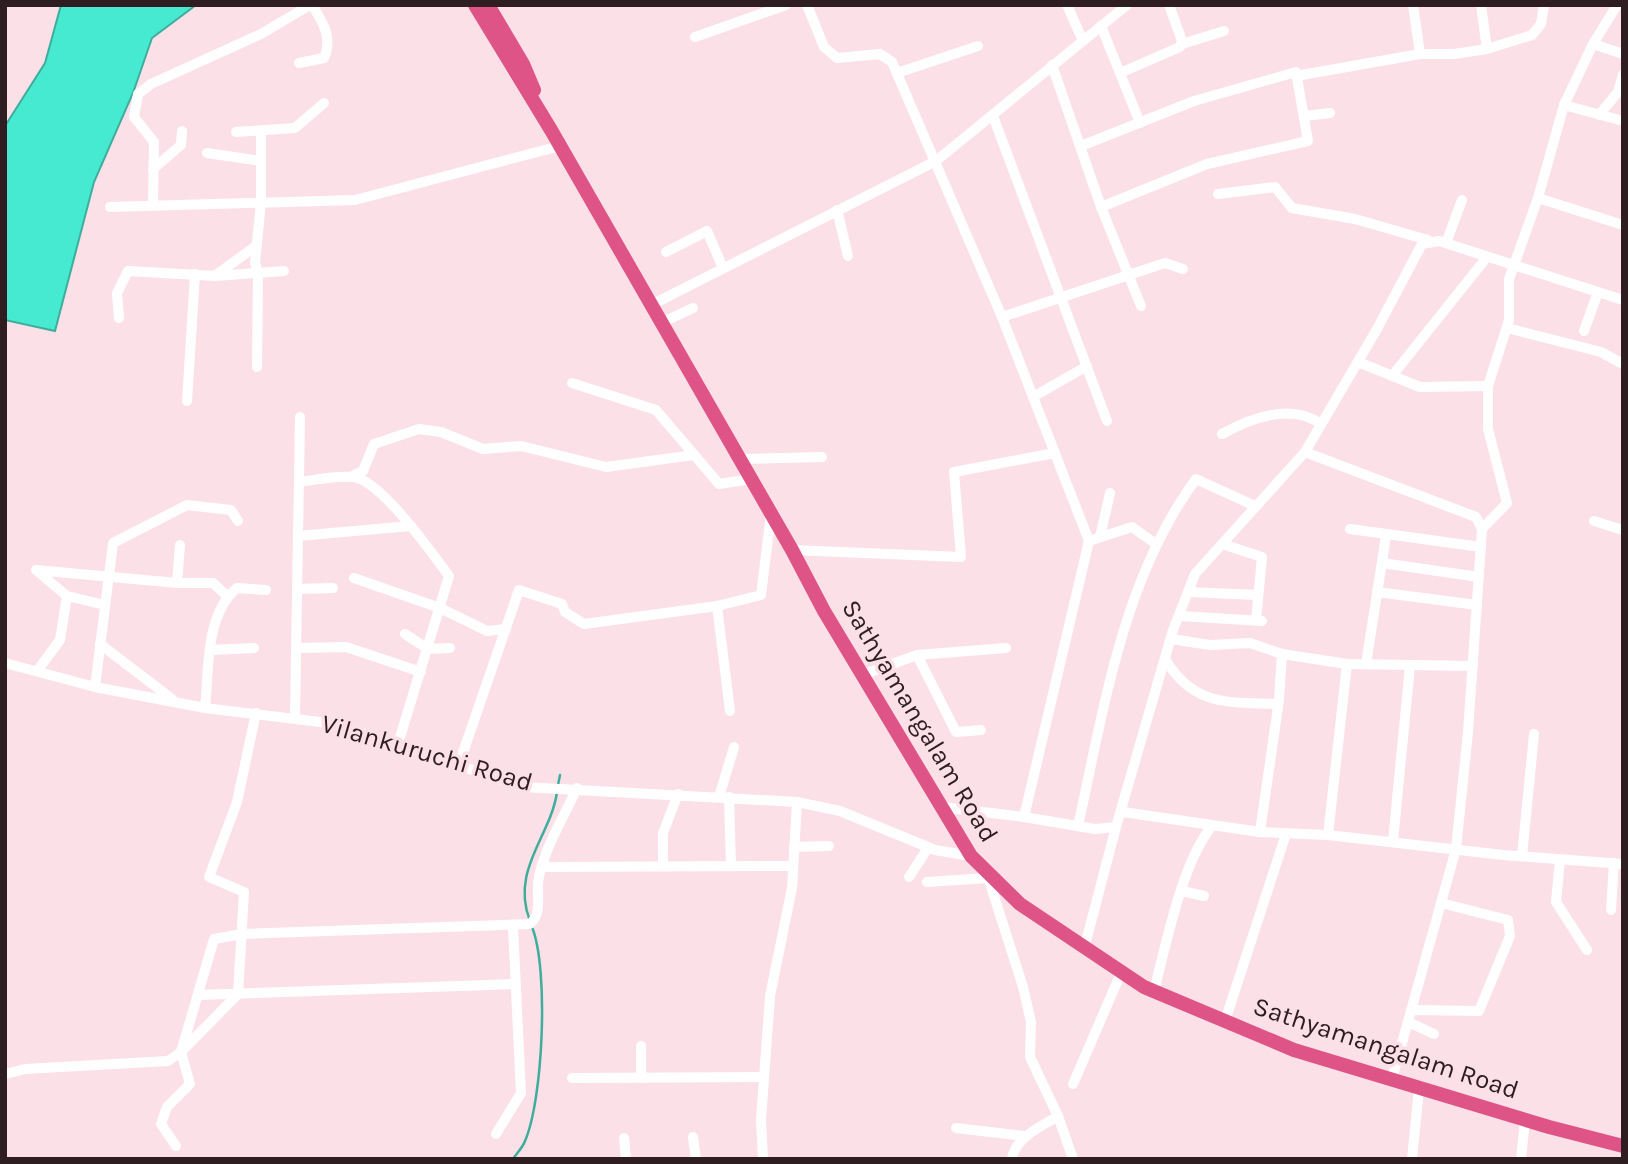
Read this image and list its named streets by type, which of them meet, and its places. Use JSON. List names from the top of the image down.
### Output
{
  "streets": {
    "highway": ["Sathyamangalam Road"],
    "street": ["Vilankuruchi Road"]
  },
  "crossings": [
    ["Sathyamangalam Road", "Vilankuruchi Road"]
  ]
}
